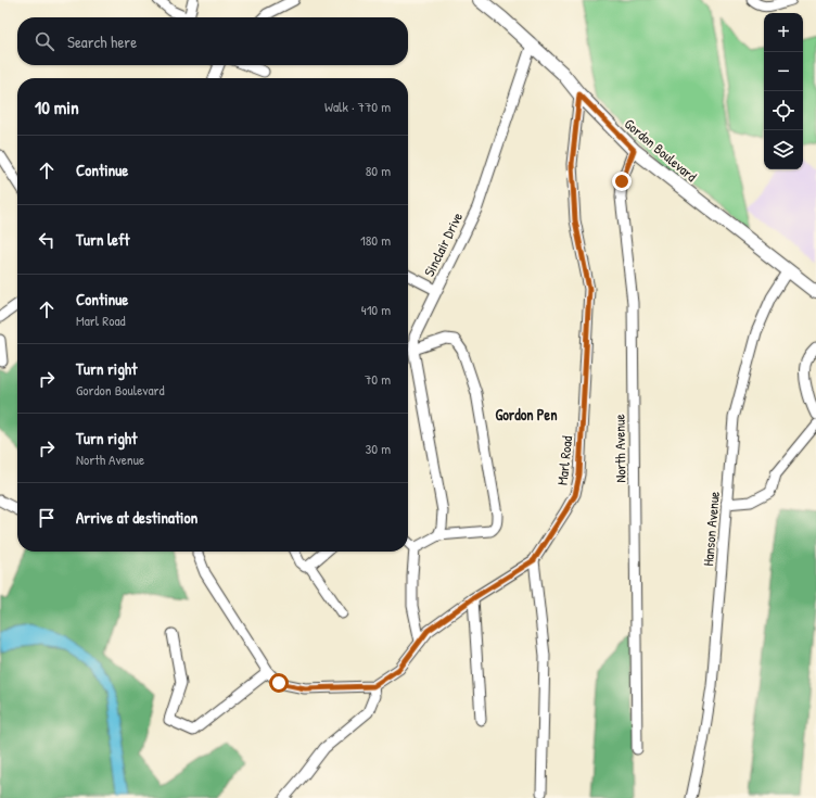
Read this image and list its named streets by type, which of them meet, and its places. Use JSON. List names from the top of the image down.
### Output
{
  "streets": {
    "street": [
      "Gordon Boulevard",
      "Sinclair Drive",
      "North Avenue",
      "Marl Road",
      "Hanson Avenue"
    ]
  },
  "crossings": [
    ["Gordon Boulevard", "Sinclair Drive"],
    ["Gordon Boulevard", "North Avenue"],
    ["Gordon Boulevard", "Marl Road"],
    ["Gordon Boulevard", "Hanson Avenue"]
  ],
  "districts": ["Gordon Pen"],
  "page": {
    "map_buttons": ["+", "−"],
    "search": "Search here",
    "heading": ["10 min", "Walk · 770 m"],
    "list": [
      ["Continue", "80 m"],
      ["Turn left", "180 m"],
      ["Continue", "Marl Road", "410 m"],
      ["Turn right", "Gordon Boulevard", "70 m"],
      ["Turn right", "North Avenue", "30 m"],
      "Arrive at destination"
    ]
  }
}
